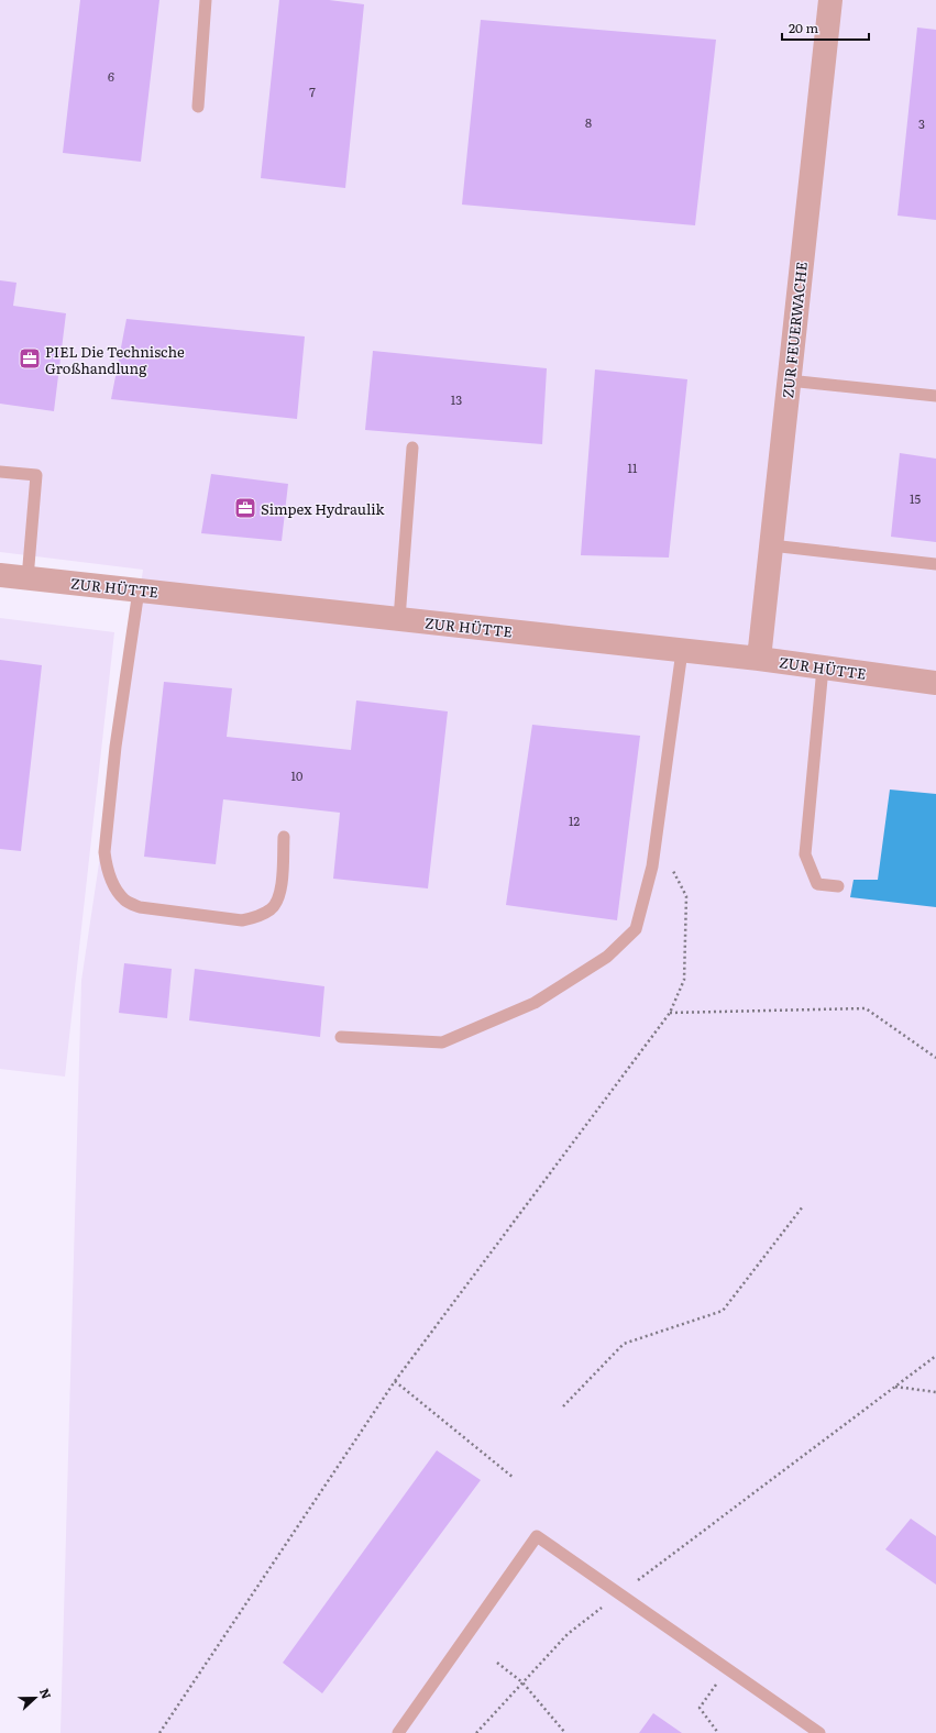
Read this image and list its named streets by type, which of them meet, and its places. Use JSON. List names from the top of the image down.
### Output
{
  "streets": {
    "street": ["ZUR FEUERWACHE", "ZUR HÜTTE"]
  },
  "crossings": [
    ["ZUR FEUERWACHE", "ZUR HÜTTE"]
  ],
  "places": {
    "office": ["PIEL Die Technische Großhandlung", "Simpex Hydraulik"]
  },
  "house_numbers": [
    "6",
    "7",
    "8",
    "3",
    "13",
    "11",
    "15",
    "10",
    "12"
  ],
  "scale_bar": "20 m",
  "north": "right"
}
